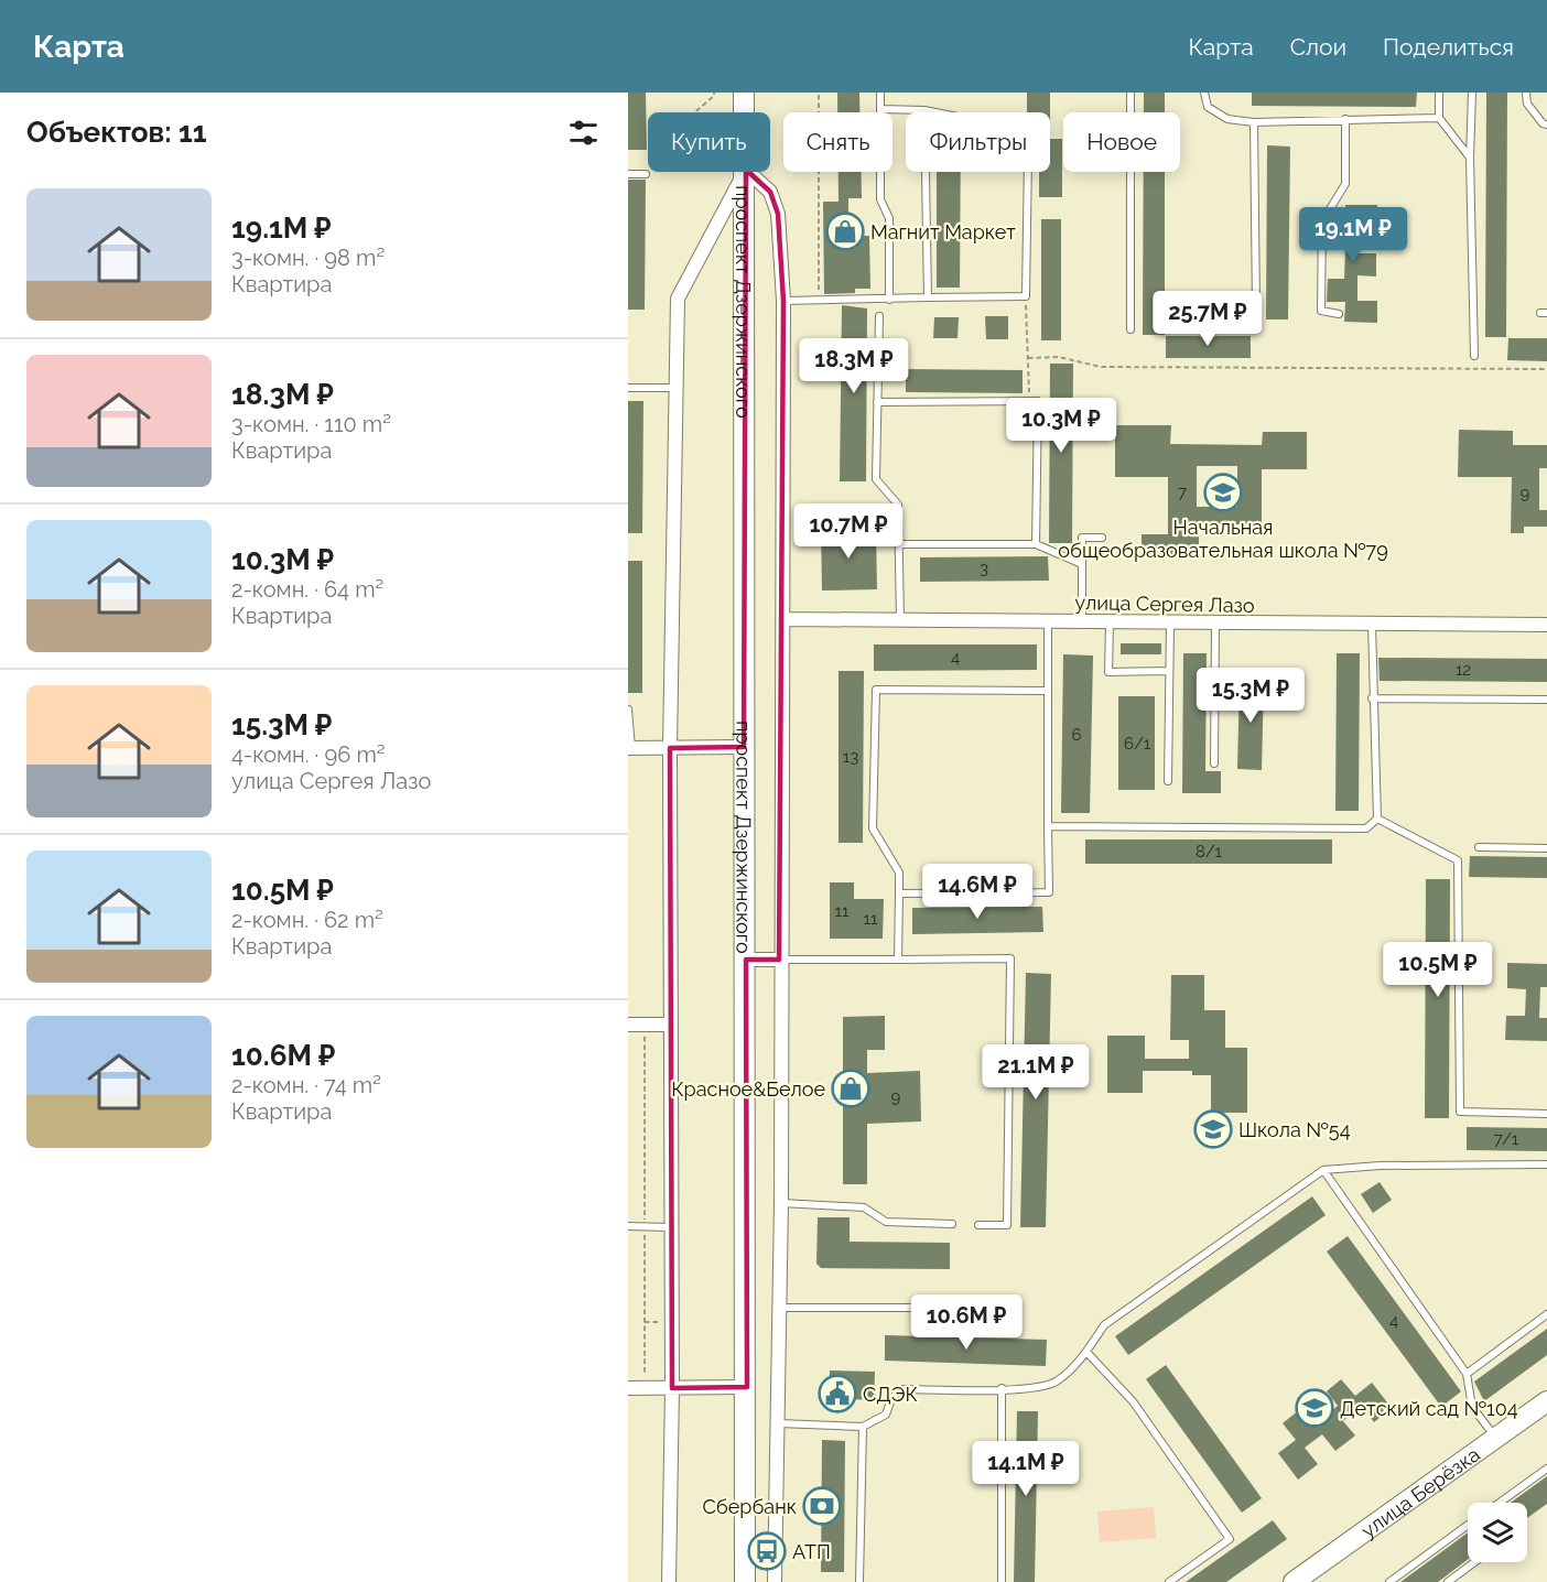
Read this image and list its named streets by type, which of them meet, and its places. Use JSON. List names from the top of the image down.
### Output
{
  "streets": {
    "main road": ["проспект Дзержинского", "улица Берёзка"],
    "street": ["улица Сергея Лазо"]
  },
  "places": {
    "shop": ["Магнит Маркет", "Красное&Белое"],
    "school or university": ["Начальная общеобразовательная школа №79", "Школа №54", "Детский сад №104"],
    "public building": ["СДЭК"],
    "bank": ["Сбербанк"],
    "bus stop": ["АТП"]
  },
  "house_numbers": [
    "7",
    "9",
    "3",
    "4",
    "12",
    "6",
    "6/1",
    "13",
    "8/1",
    "11",
    "11",
    "9",
    "7/1",
    "4"
  ],
  "page": {
    "header": "Карта",
    "nav": ["Карта", "Слои", "Поделиться"],
    "heading": "Объектов: 11",
    "chip": [
      "Купить",
      "Снять",
      "Фильтры",
      "Новое"
    ],
    "list": [
      {
        "name": "19.1M ₽",
        "note": "3-комн. · 98 m² · Квартира"
      },
      {
        "name": "18.3M ₽",
        "note": "3-комн. · 110 m² · Квартира"
      },
      {
        "name": "10.3M ₽",
        "note": "2-комн. · 64 m² · Квартира"
      },
      {
        "name": "15.3M ₽",
        "note": "4-комн. · 96 m² · улица Сергея Лазо"
      },
      {
        "name": "10.5M ₽",
        "note": "2-комн. · 62 m² · Квартира"
      },
      {
        "name": "10.6M ₽",
        "note": "2-комн. · 74 m² · Квартира"
      }
    ],
    "price": [
      "19.1M ₽",
      "25.7M ₽",
      "18.3M ₽",
      "10.3M ₽",
      "10.7M ₽",
      "15.3M ₽",
      "14.6M ₽",
      "10.5M ₽",
      "21.1M ₽",
      "10.6M ₽",
      "14.1M ₽"
    ]
  }
}
